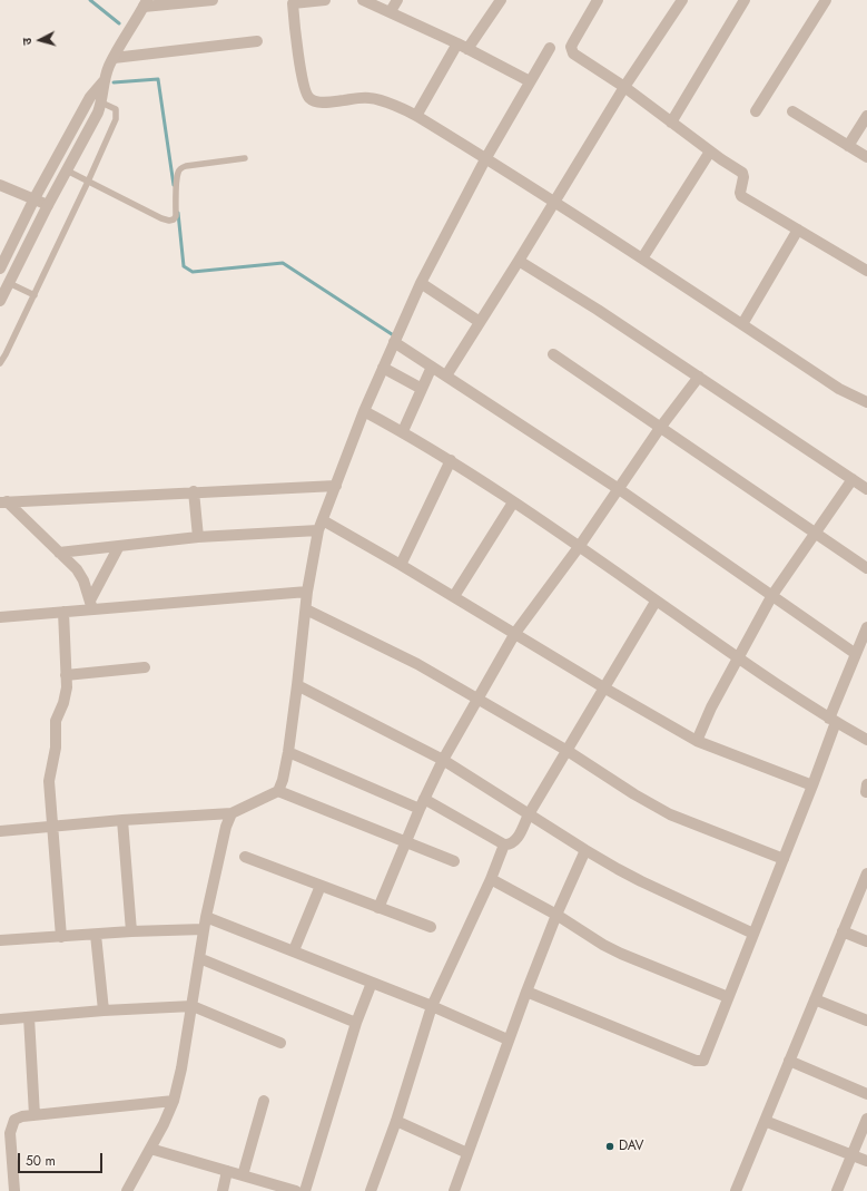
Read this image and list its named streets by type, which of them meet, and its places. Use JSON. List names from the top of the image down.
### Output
{
  "places": ["DAV"],
  "scale_bar": "50 m",
  "north": "left"
}
